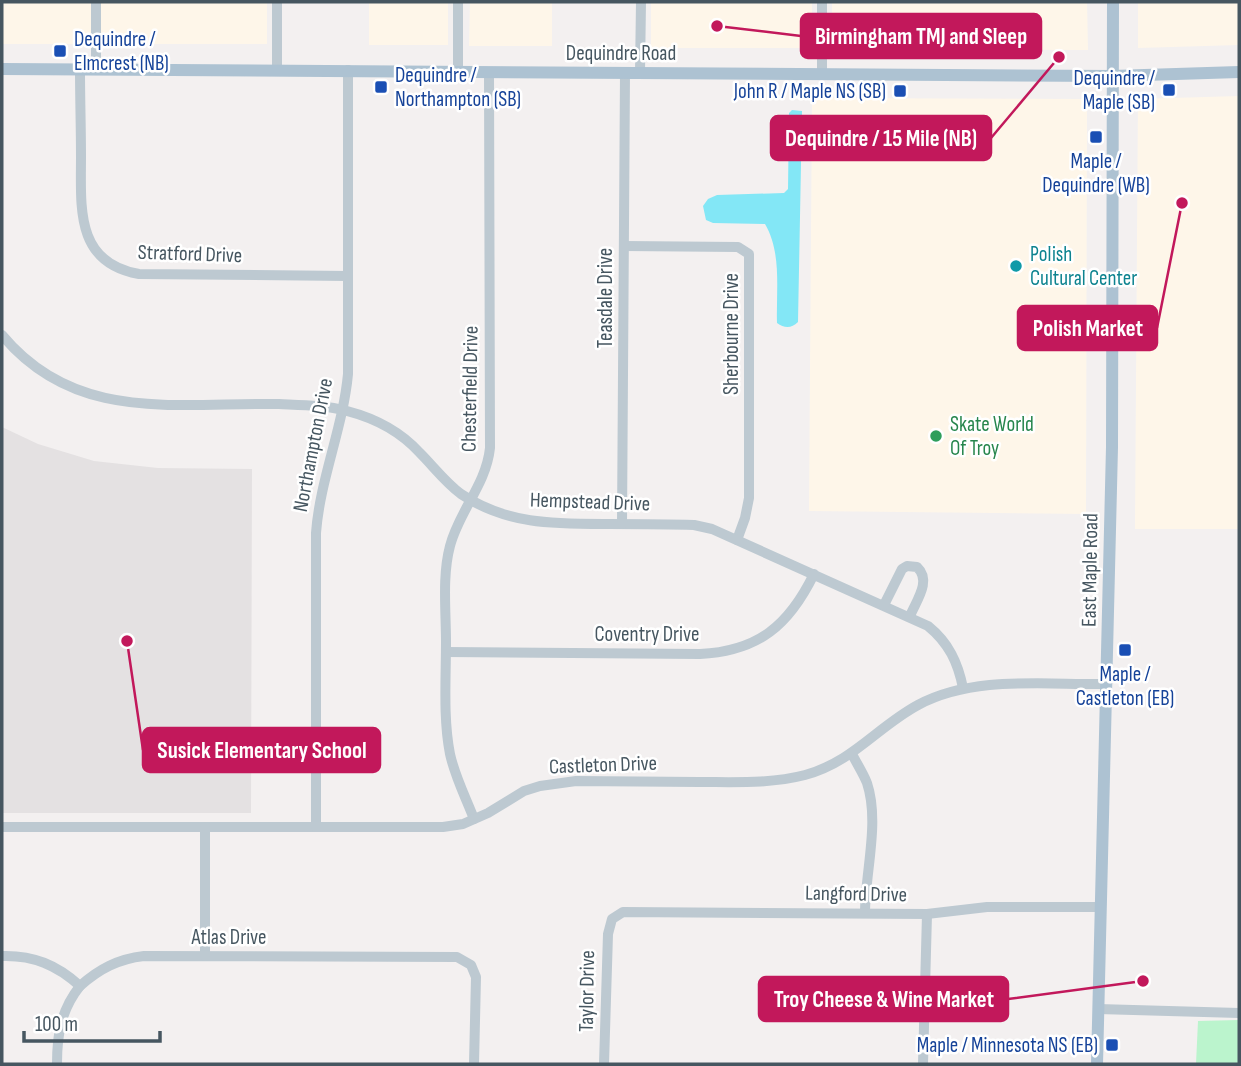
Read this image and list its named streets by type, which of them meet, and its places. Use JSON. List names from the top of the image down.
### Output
{
  "streets": {
    "main road": ["Dequindre Road", "East Maple Road"],
    "street": [
      "Stratford Drive",
      "Teasdale Drive",
      "Sherbourne Drive",
      "Chesterfield Drive",
      "Northampton Drive",
      "Hempstead Drive",
      "Coventry Drive",
      "Castleton Drive",
      "Langford Drive",
      "Atlas Drive",
      "Taylor Drive"
    ]
  },
  "crossings": [
    ["Dequindre Road", "Stratford Drive"],
    ["Dequindre Road", "Teasdale Drive"],
    ["Dequindre Road", "Chesterfield Drive"],
    ["Dequindre Road", "Northampton Drive"],
    ["Dequindre Road", "East Maple Road"],
    ["Stratford Drive", "Northampton Drive"],
    ["Teasdale Drive", "Sherbourne Drive"],
    ["Teasdale Drive", "Hempstead Drive"],
    ["Sherbourne Drive", "Hempstead Drive"],
    ["Chesterfield Drive", "Hempstead Drive"],
    ["Chesterfield Drive", "Coventry Drive"],
    ["Chesterfield Drive", "Castleton Drive"],
    ["Northampton Drive", "Hempstead Drive"],
    ["Northampton Drive", "Castleton Drive"],
    ["Hempstead Drive", "Coventry Drive"],
    ["Hempstead Drive", "Castleton Drive"],
    ["East Maple Road", "Castleton Drive"],
    ["East Maple Road", "Langford Drive"],
    ["Langford Drive", "Taylor Drive"]
  ],
  "places": {
    "other": [
      "Birmingham TMJ and Sleep",
      "Dequindre / 15 Mile (NB)",
      "Polish Market",
      "Polish Cultural Center",
      "Skate World Of Troy",
      "Susick Elementary School",
      "Troy Cheese & Wine Market"
    ],
    "transit": [
      "Dequindre / Elmcrest (NB)",
      "Dequindre / Northampton (SB)",
      "Dequindre / Maple (SB)",
      "John R / Maple NS (SB)",
      "Maple / Dequindre (WB)",
      "Maple / Castleton (EB)",
      "Maple / Minnesota NS (EB)"
    ]
  },
  "scale_bar": "100 m"
}
